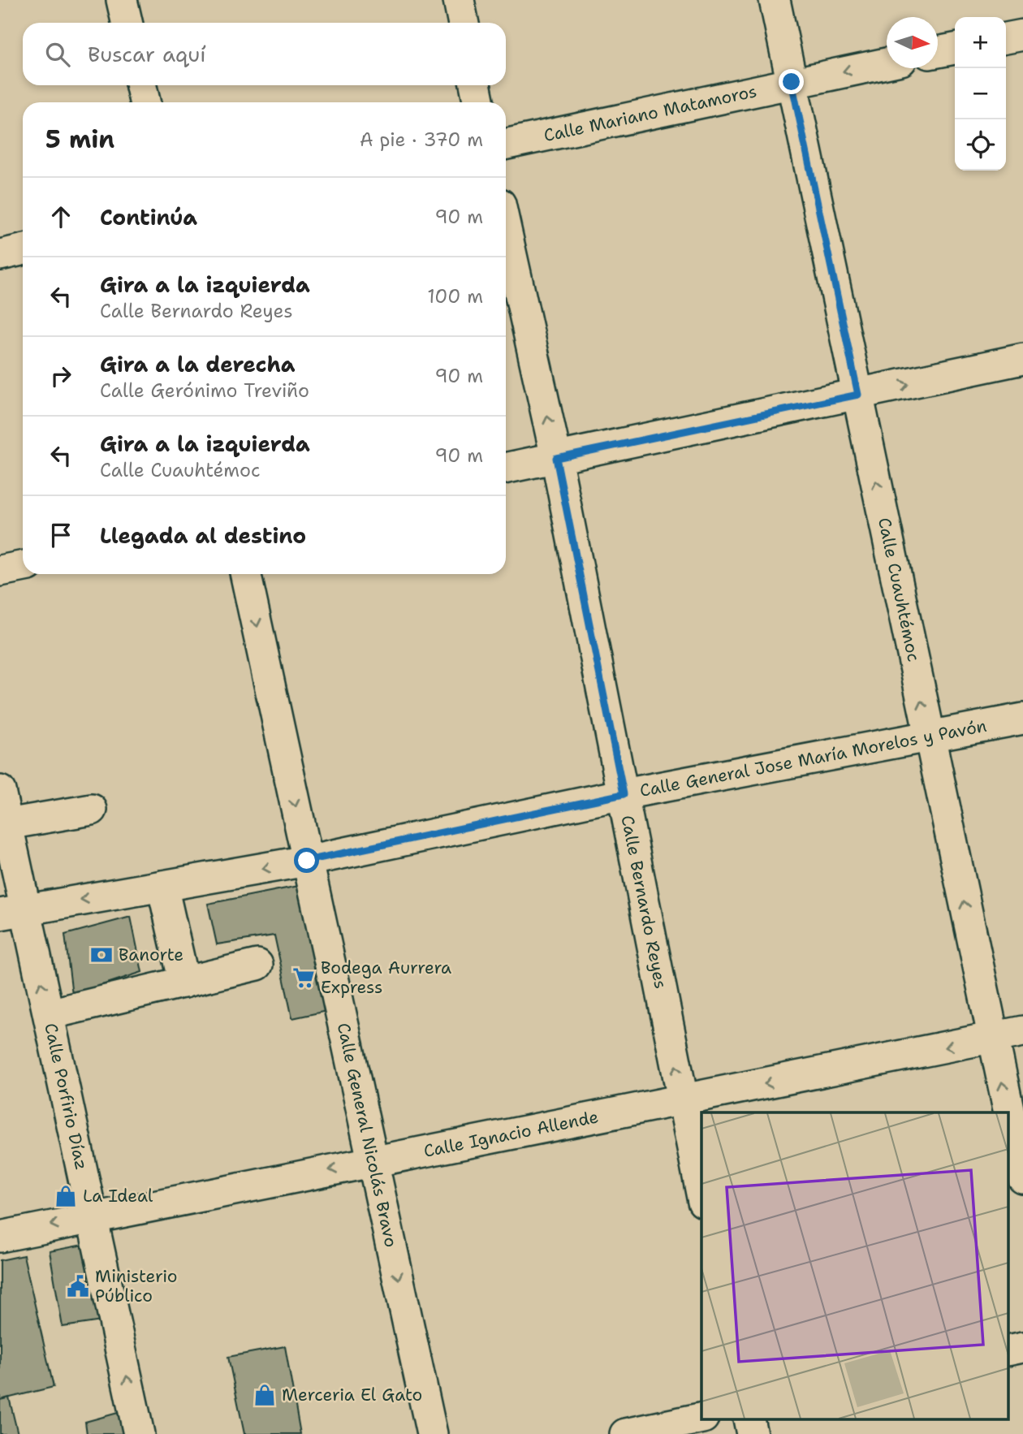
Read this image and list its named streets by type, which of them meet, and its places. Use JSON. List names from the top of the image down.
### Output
{
  "streets": {
    "street": [
      "Calle Mariano Matamoros",
      "Calle Cuauhtémoc",
      "Calle General Jose María Morelos y Pavón",
      "Calle Bernardo Reyes",
      "Calle Porfirio Díaz",
      "Calle General Nicolás Bravo",
      "Calle Ignacio Allende"
    ]
  },
  "crossings": [
    ["Calle Mariano Matamoros", "Calle Cuauhtémoc"],
    ["Calle Cuauhtémoc", "Calle General Jose María Morelos y Pavón"],
    ["Calle Cuauhtémoc", "Calle Ignacio Allende"],
    ["Calle General Jose María Morelos y Pavón", "Calle Bernardo Reyes"],
    ["Calle General Jose María Morelos y Pavón", "Calle Porfirio Díaz"],
    ["Calle General Jose María Morelos y Pavón", "Calle General Nicolás Bravo"],
    ["Calle Bernardo Reyes", "Calle Ignacio Allende"],
    ["Calle Porfirio Díaz", "Calle Ignacio Allende"],
    ["Calle General Nicolás Bravo", "Calle Ignacio Allende"]
  ],
  "one_way": [
    "Calle Cuauhtémoc",
    "Calle Bernardo Reyes",
    "Calle Porfirio Díaz",
    "Calle General Nicolás Bravo"
  ],
  "places": {
    "bank": ["Banorte"],
    "supermarket": ["Bodega Aurrera Express"],
    "shop": ["La Ideal", "Merceria El Gato"],
    "public building": ["Ministerio Público"]
  },
  "north": "right",
  "page": {
    "map_buttons": ["+", "−"],
    "search": "Buscar aquí",
    "heading": ["5 min", "A pie · 370 m"],
    "list": [
      ["Continúa", "90 m"],
      ["Gira a la izquierda", "Calle Bernardo Reyes", "100 m"],
      ["Gira a la derecha", "Calle Gerónimo Treviño", "90 m"],
      ["Gira a la izquierda", "Calle Cuauhtémoc", "90 m"],
      "Llegada al destino"
    ]
  }
}
